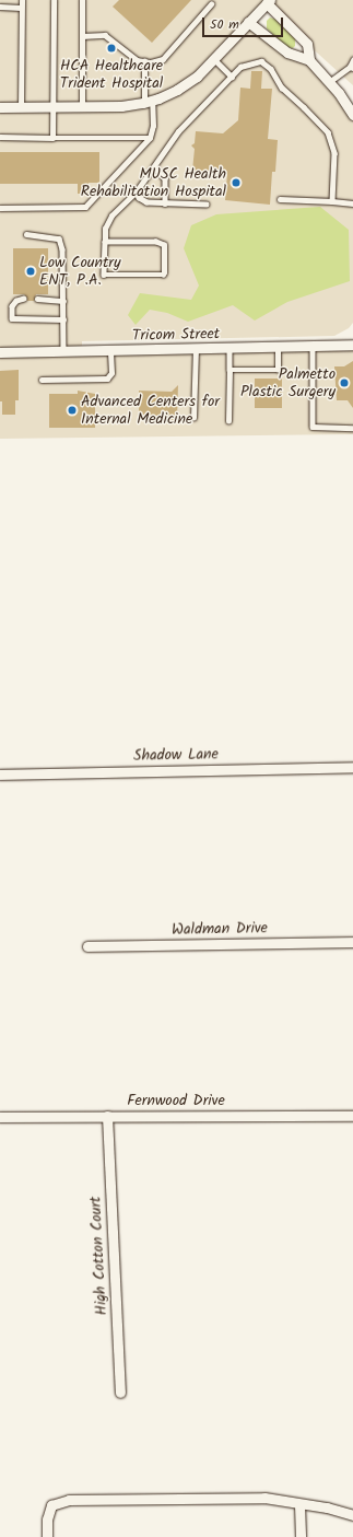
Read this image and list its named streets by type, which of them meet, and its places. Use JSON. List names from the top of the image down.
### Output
{
  "streets": {
    "street": [
      "Tricom Street",
      "Shadow Lane",
      "Waldman Drive",
      "Fernwood Drive",
      "High Cotton Court"
    ]
  },
  "crossings": [
    ["Fernwood Drive", "High Cotton Court"]
  ],
  "places": [
    "HCA Healthcare Trident Hospital",
    "MUSC Health Rehabilitation Hospital",
    "Low Country ENT, P.A.",
    "Palmetto Plastic Surgery",
    "Advanced Centers for Internal Medicine"
  ],
  "scale_bar": "50 m"
}
